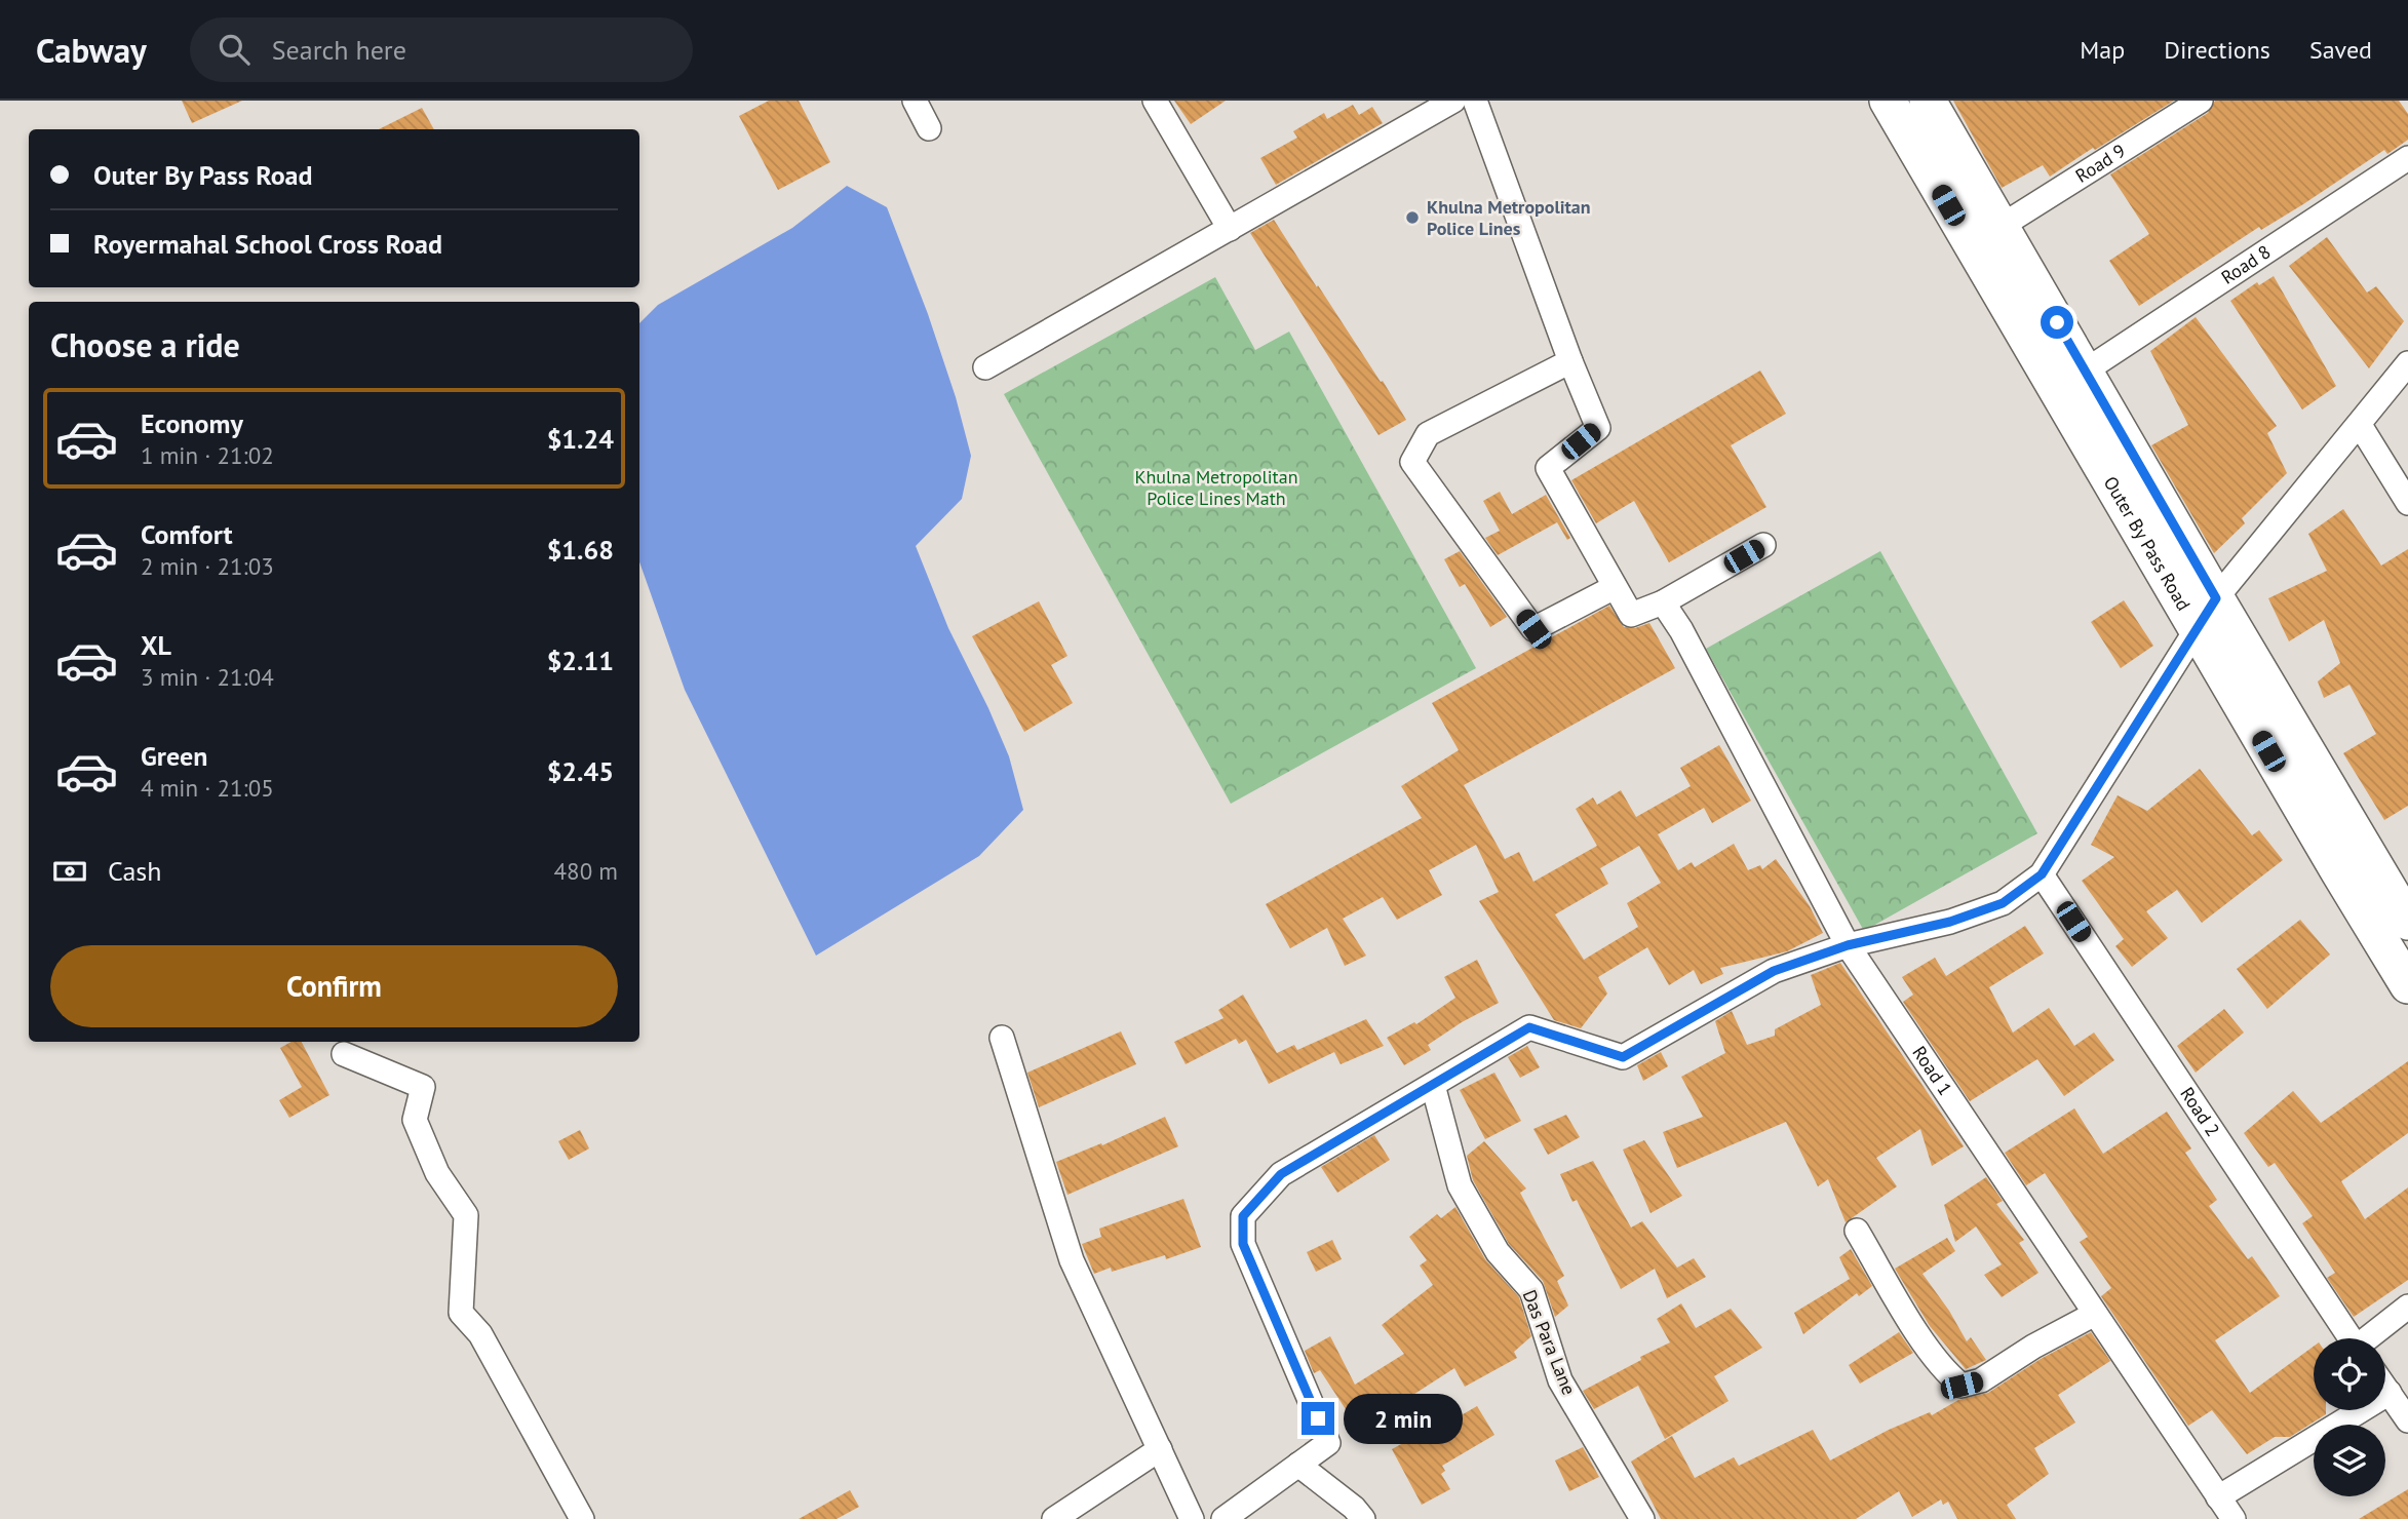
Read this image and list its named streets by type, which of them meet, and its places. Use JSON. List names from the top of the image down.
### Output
{
  "streets": {
    "main road": ["Outer By Pass Road"],
    "street": [
      "Road 9",
      "Road 8",
      "Road 1",
      "Road 2",
      "Das Para Lane"
    ]
  },
  "crossings": [
    ["Road 9", "Outer By Pass Road"],
    ["Road 8", "Outer By Pass Road"]
  ],
  "parks": ["Khulna Metropolitan Police Lines Math"],
  "places": ["Khulna Metropolitan Police Lines"],
  "page": {
    "header": "Cabway",
    "search": "Search here",
    "nav": ["Map", "Directions", "Saved"],
    "banner": ["Outer By Pass Road", "Royermahal School Cross Road"],
    "heading": "Choose a ride",
    "list": [
      {
        "name": "Economy",
        "note": "1 min · 21:02",
        "value": "$1.24"
      },
      {
        "name": "Comfort",
        "note": "2 min · 21:03",
        "value": "$1.68"
      },
      {
        "name": "XL",
        "note": "3 min · 21:04",
        "value": "$2.11"
      },
      {
        "name": "Green",
        "note": "4 min · 21:05",
        "value": "$2.45"
      }
    ],
    "pay": ["Cash", "480 m"],
    "buttons": "Confirm",
    "bubble": "2 min"
  }
}
